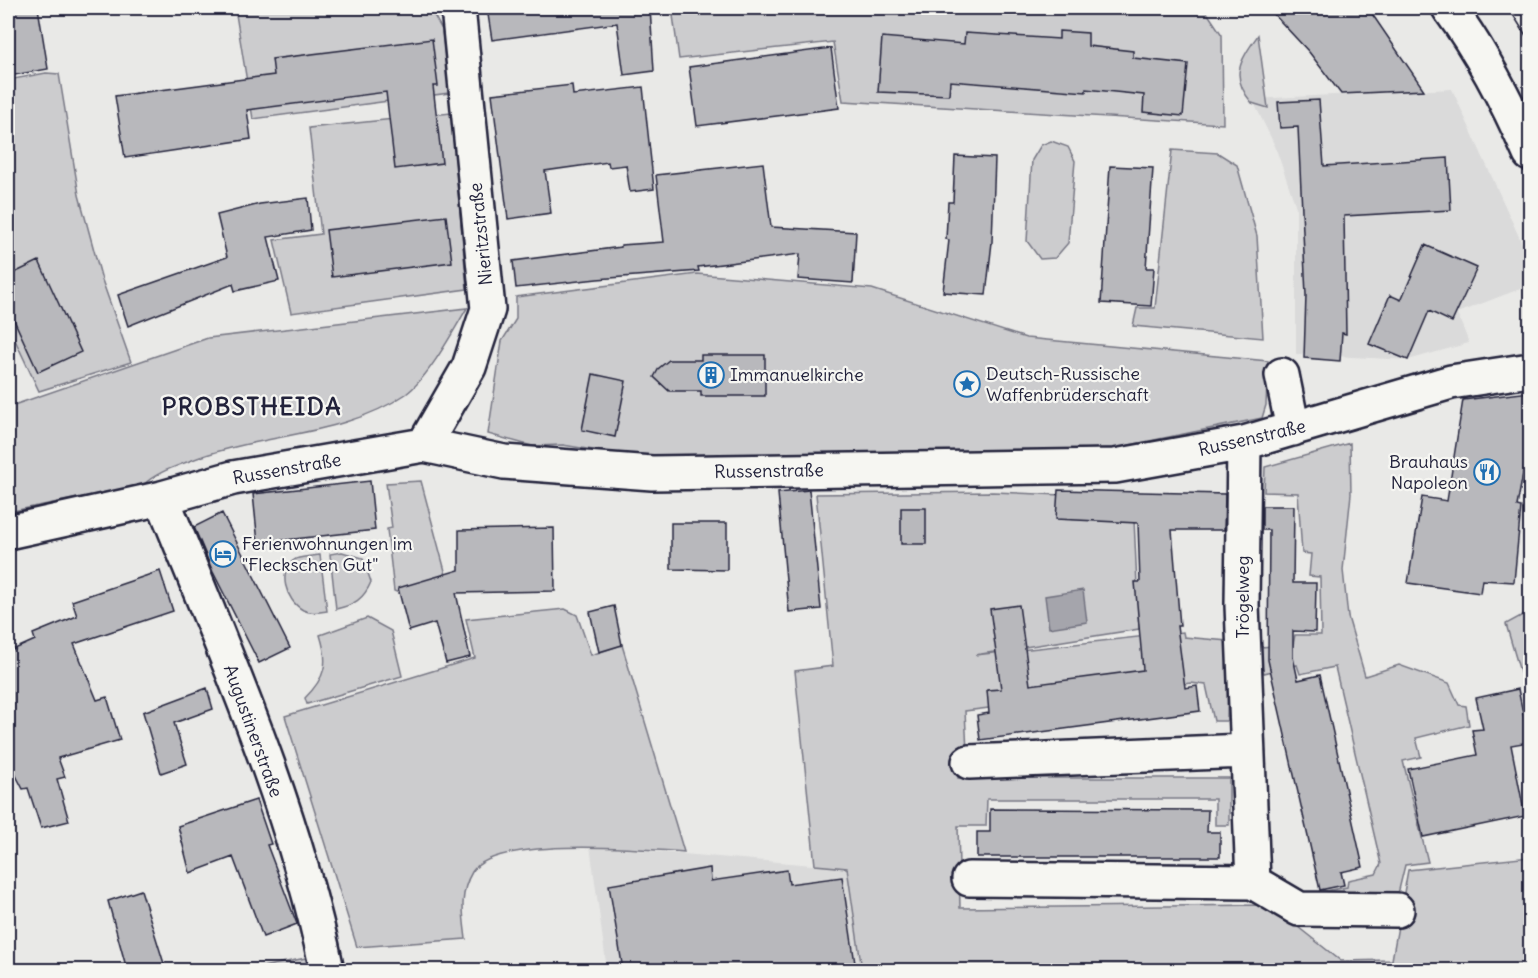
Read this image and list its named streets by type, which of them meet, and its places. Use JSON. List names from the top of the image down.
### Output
{
  "streets": {
    "street": [
      "Nieritzstraße",
      "Russenstraße",
      "Trögelweg",
      "Augustinerstraße"
    ]
  },
  "crossings": [
    ["Nieritzstraße", "Russenstraße"],
    ["Russenstraße", "Trögelweg"],
    ["Russenstraße", "Augustinerstraße"]
  ],
  "districts": ["PROBSTHEIDA"],
  "places": {
    "building": ["Immanuelkirche"],
    "place": ["Deutsch-Russische Waffenbrüderschaft"],
    "restaurant": ["Brauhaus Napoleon"],
    "hotel": ["Ferienwohnungen im \"Fleckschen Gut\""]
  }
}
